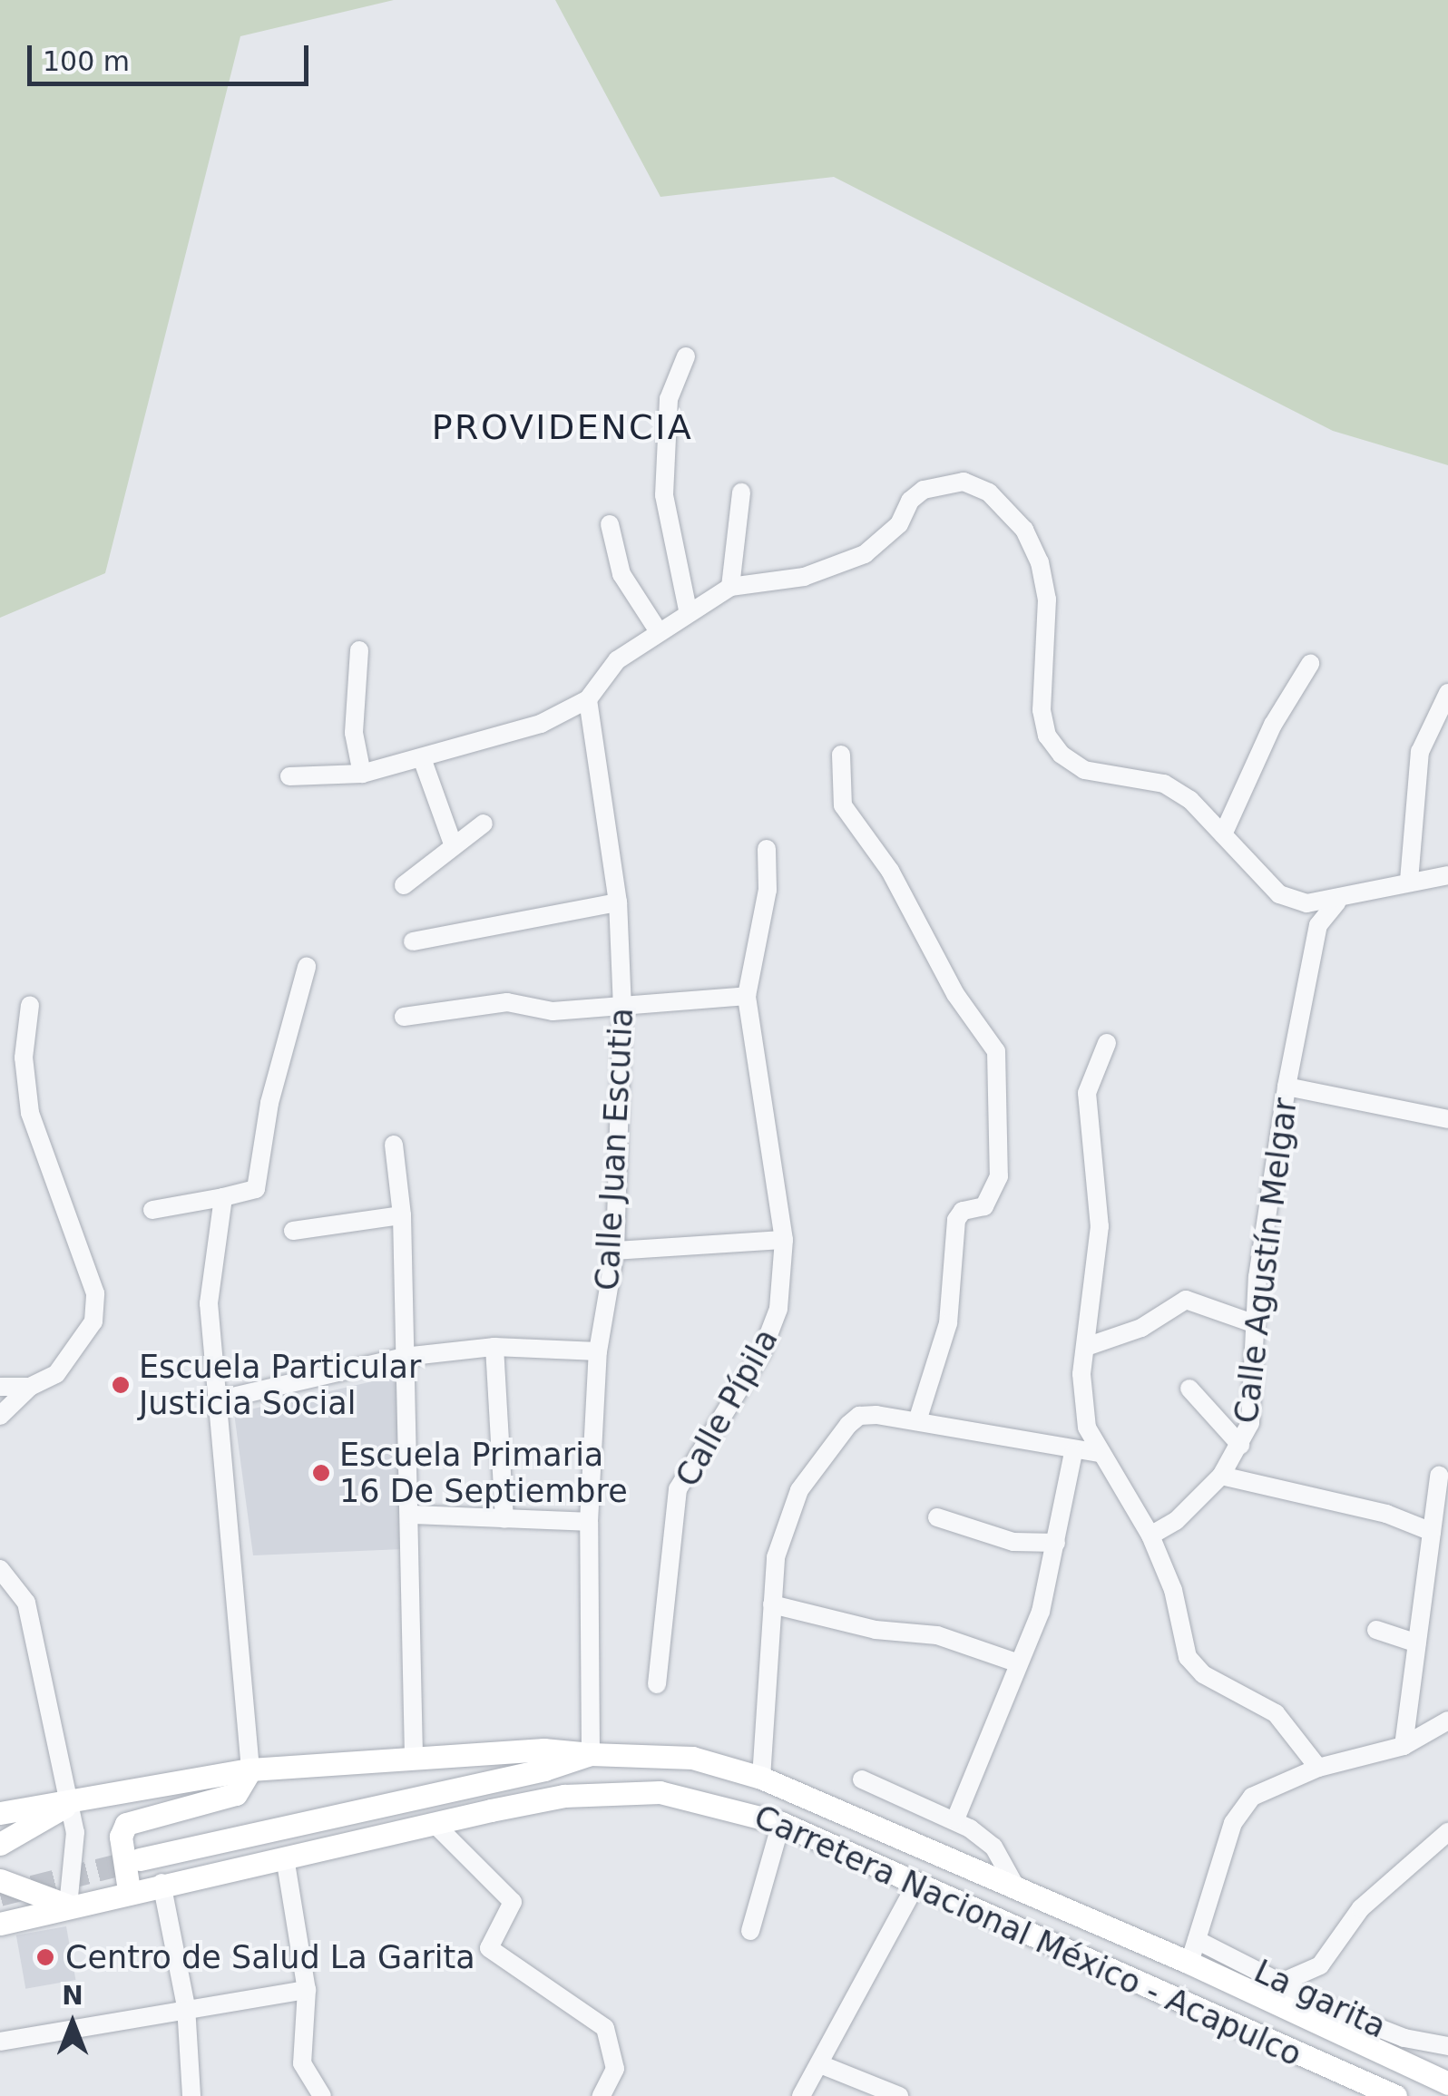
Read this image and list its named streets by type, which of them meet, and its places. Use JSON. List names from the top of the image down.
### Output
{
  "streets": {
    "main road": ["Carretera Nacional México - Acapulco"],
    "street": [
      "Calle Juan Escutia",
      "Calle Agustín Melgar",
      "Calle Pípila",
      "La garita"
    ]
  },
  "crossings": [
    ["Calle Juan Escutia", "Carretera Nacional México - Acapulco"],
    ["Carretera Nacional México - Acapulco", "La garita"]
  ],
  "districts": ["PROVIDENCIA"],
  "places": ["Escuela Particular Justicia Social", "Escuela Primaria 16 De Septiembre", "Centro de Salud La Garita"],
  "scale_bar": "100 m",
  "north": "top"
}
